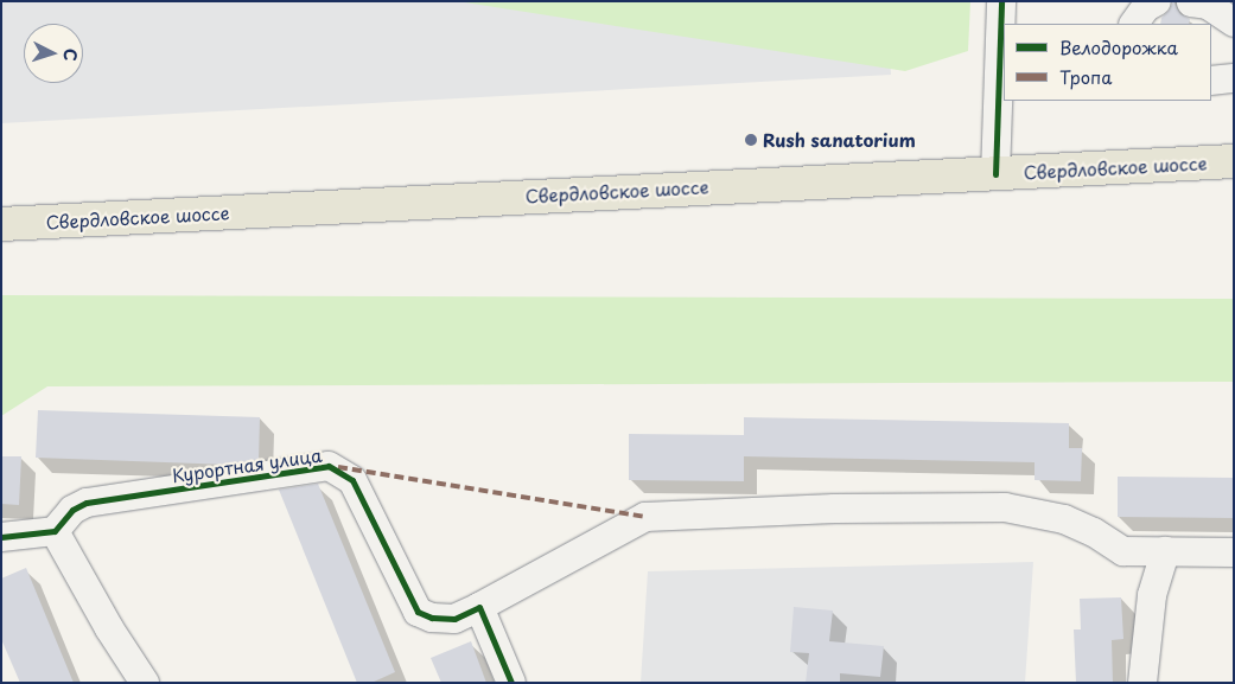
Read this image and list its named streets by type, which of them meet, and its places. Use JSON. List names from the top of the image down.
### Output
{
  "streets": {
    "main road": ["Свердловское шоссе"],
    "street": ["Курортная улица"]
  },
  "places": ["Rush sanatorium"],
  "legend": ["Велодорожка", "Тропа"],
  "north": "right"
}
